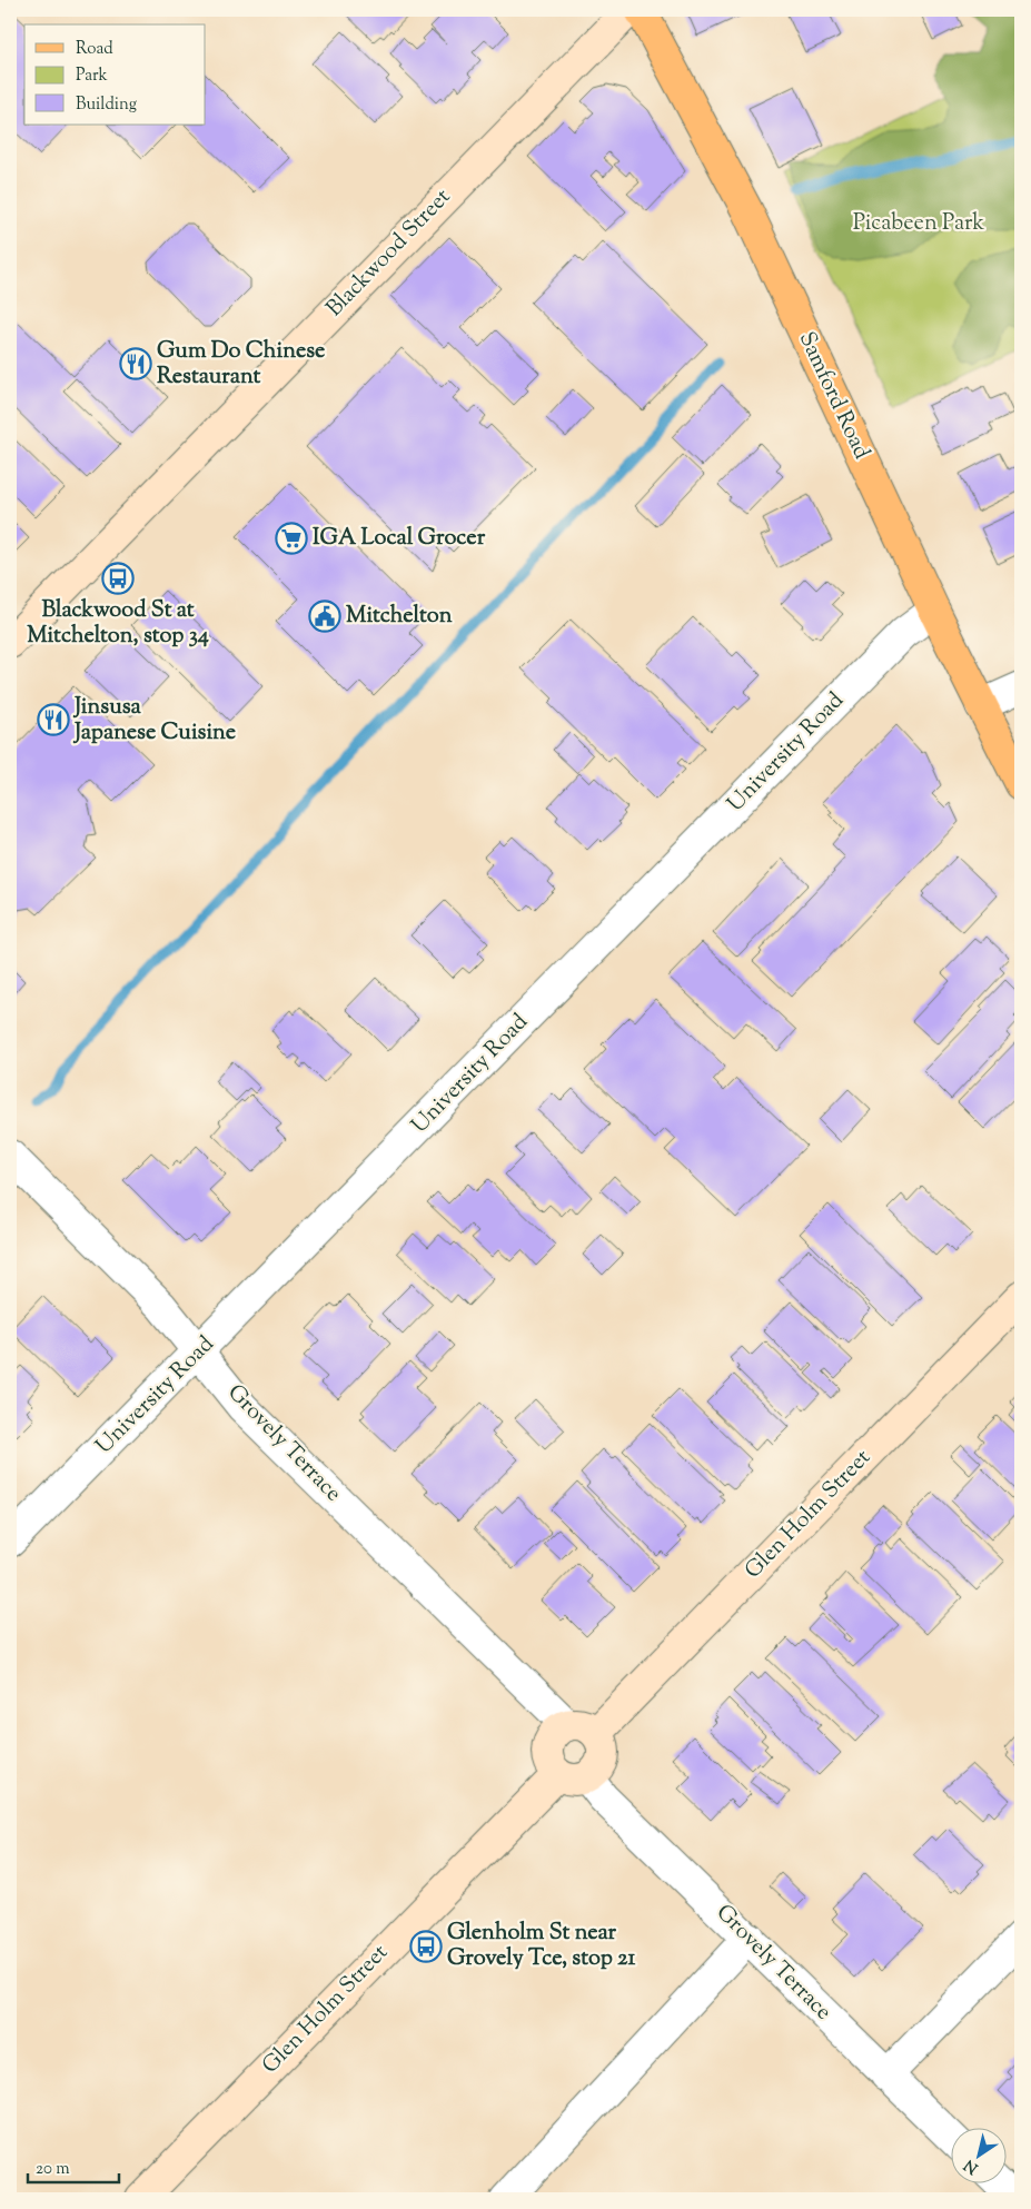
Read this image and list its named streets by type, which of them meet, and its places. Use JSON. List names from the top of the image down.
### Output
{
  "streets": {
    "main road": ["Samford Road"],
    "street": [
      "Blackwood Street",
      "University Road",
      "Grovely Terrace",
      "Glen Holm Street"
    ]
  },
  "crossings": [
    ["Samford Road", "University Road"],
    ["University Road", "Grovely Terrace"],
    ["Grovely Terrace", "Glen Holm Street"]
  ],
  "parks": ["Picabeen Park"],
  "places": {
    "restaurant": ["Gum Do Chinese Restaurant", "Jinsusa Japanese Cuisine"],
    "supermarket": ["IGA Local Grocer"],
    "bus stop": ["Blackwood St at Mitchelton, stop 34", "Glenholm St near Grovely Tce, stop 21"],
    "public building": ["Mitchelton"]
  },
  "legend": ["Road", "Park", "Building"],
  "scale_bar": "20 m",
  "north": "bottom left"
}
